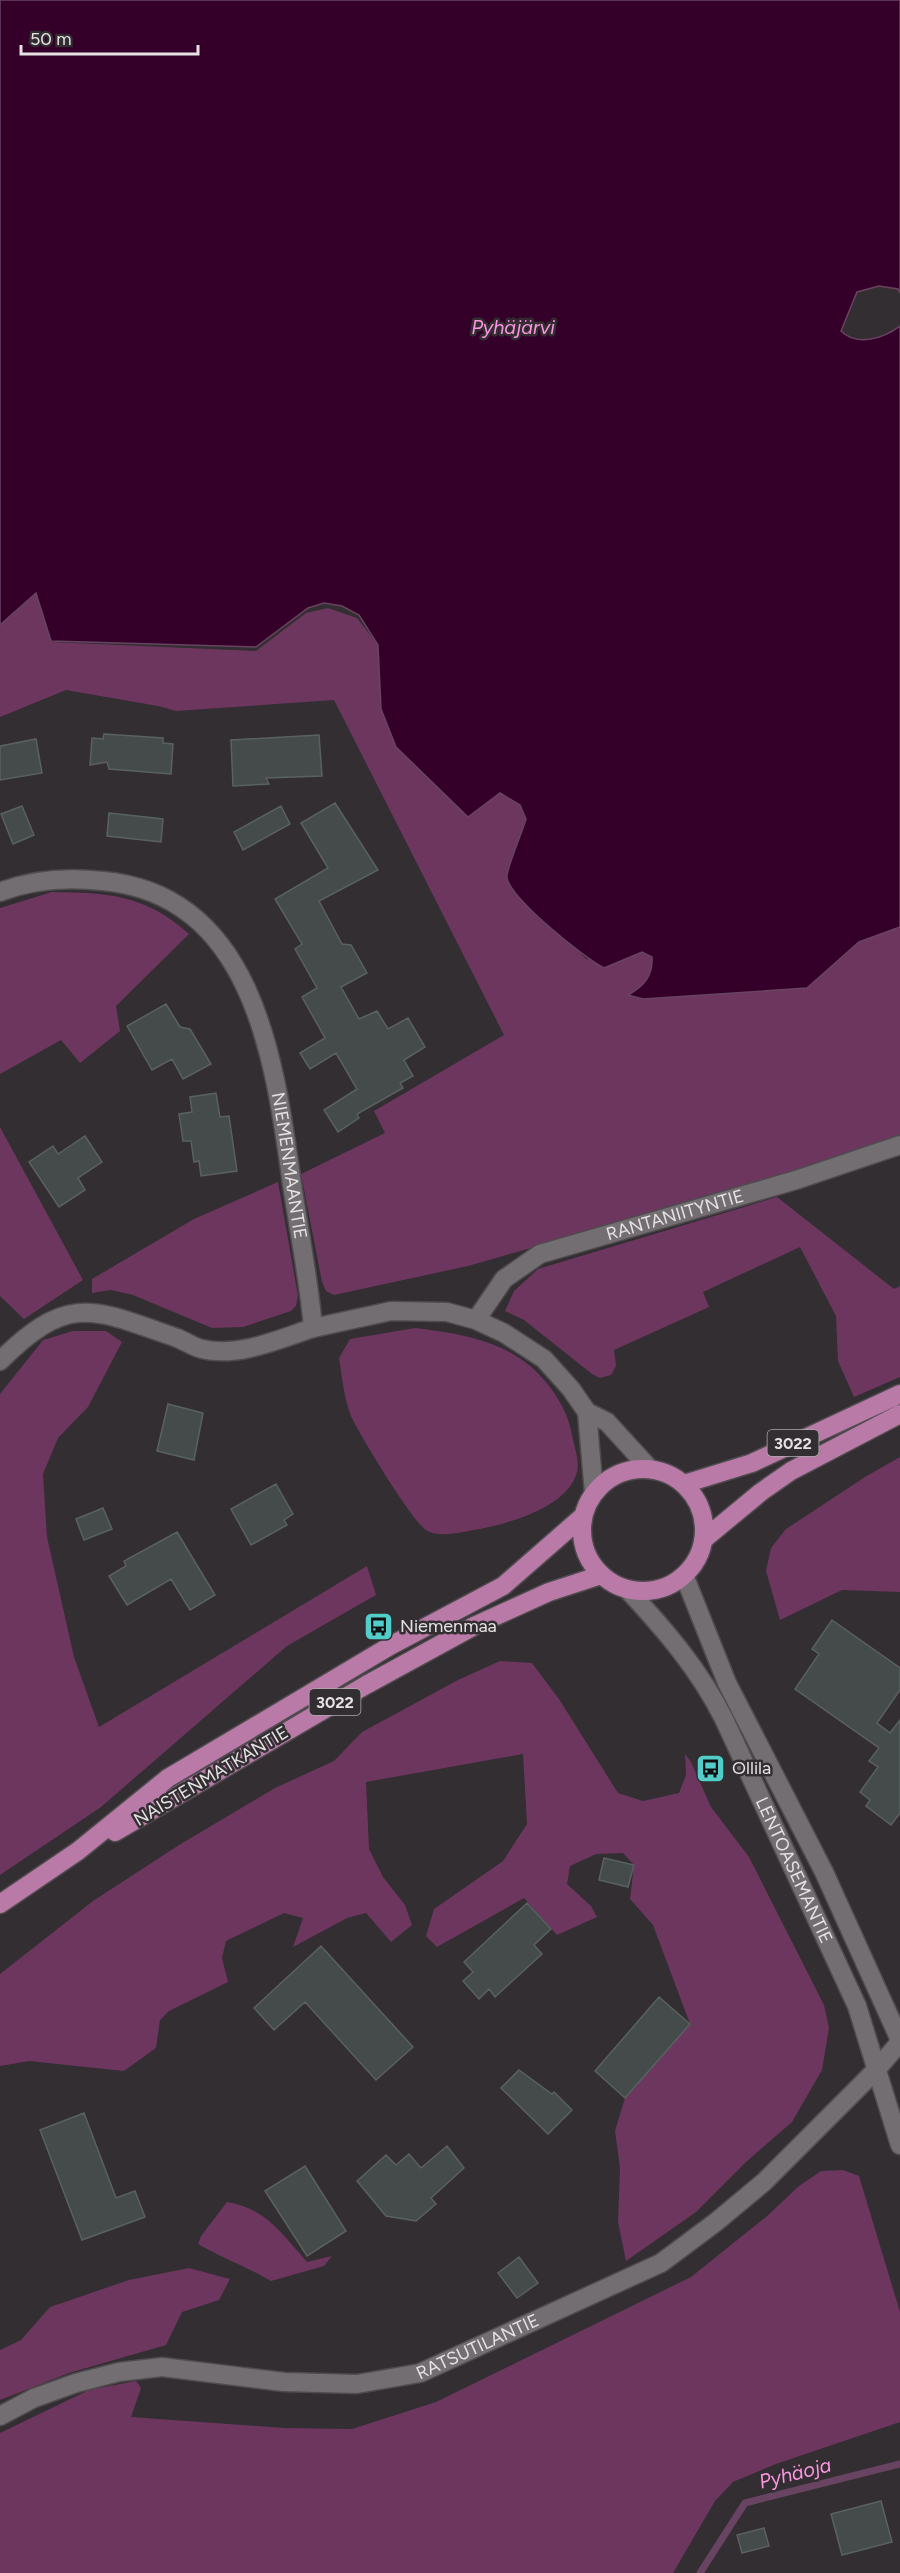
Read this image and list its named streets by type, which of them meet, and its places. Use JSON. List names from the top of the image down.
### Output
{
  "streets": {
    "main road": ["3022", "NAISTENMATKANTIE"],
    "street": [
      "NIEMENMAANTIE",
      "RANTANIITYNTIE",
      "LENTOASEMANTIE",
      "RATSUTILANTIE"
    ]
  },
  "crossings": [
    ["3022", "NAISTENMATKANTIE"],
    ["3022", "LENTOASEMANTIE"],
    ["NAISTENMATKANTIE", "LENTOASEMANTIE"],
    ["LENTOASEMANTIE", "RATSUTILANTIE"]
  ],
  "water": ["Pyhäjärvi", "Pyhäoja"],
  "places": {
    "bus stop": ["Niemenmaa", "Ollila"]
  },
  "scale_bar": "50 m"
}
